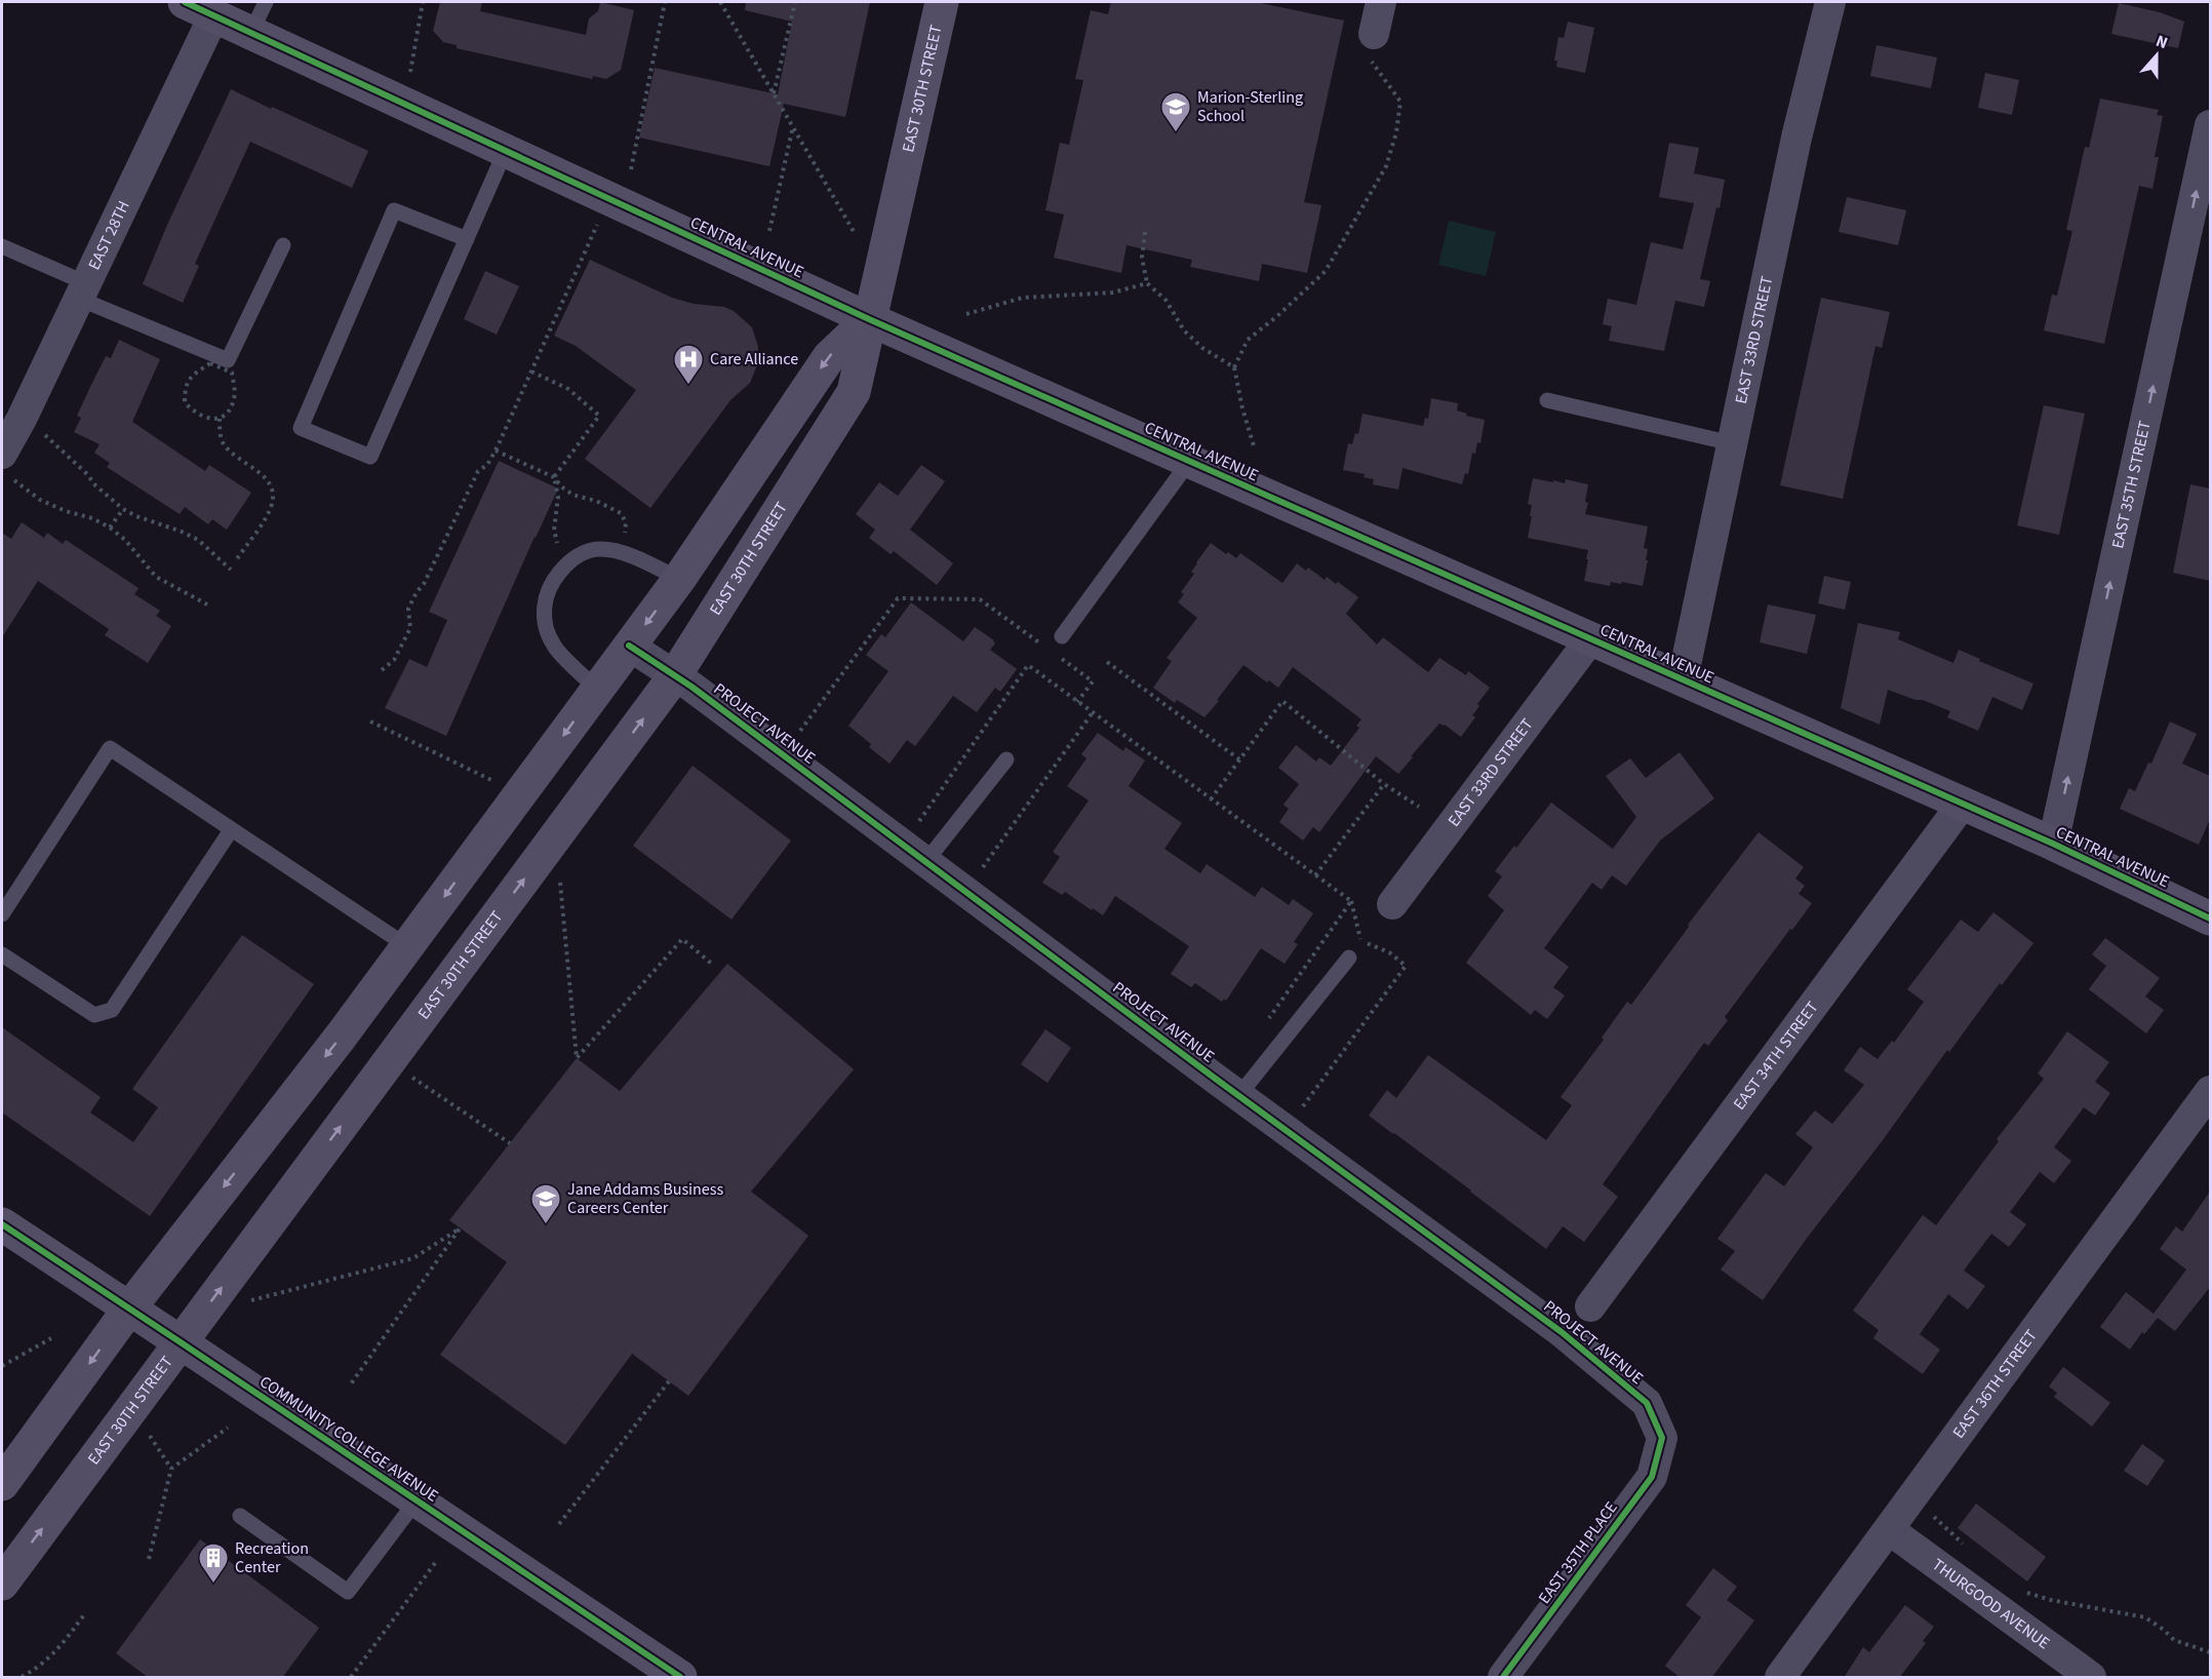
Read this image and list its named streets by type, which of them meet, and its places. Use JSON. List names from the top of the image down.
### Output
{
  "streets": {
    "main road": ["EAST 30TH STREET", "CENTRAL AVENUE", "COMMUNITY COLLEGE AVENUE"],
    "street": [
      "EAST 28TH",
      "EAST 33RD STREET",
      "EAST 35TH STREET",
      "PROJECT AVENUE",
      "EAST 34TH STREET",
      "EAST 36TH STREET",
      "EAST 35TH PLACE",
      "THURGOOD AVENUE"
    ]
  },
  "crossings": [
    ["EAST 30TH STREET", "CENTRAL AVENUE"],
    ["EAST 30TH STREET", "PROJECT AVENUE"],
    ["EAST 30TH STREET", "COMMUNITY COLLEGE AVENUE"],
    ["EAST 28TH", "CENTRAL AVENUE"],
    ["CENTRAL AVENUE", "EAST 33RD STREET"],
    ["CENTRAL AVENUE", "EAST 35TH STREET"],
    ["CENTRAL AVENUE", "EAST 34TH STREET"],
    ["PROJECT AVENUE", "EAST 35TH PLACE"],
    ["EAST 36TH STREET", "THURGOOD AVENUE"]
  ],
  "one_way": ["EAST 35TH STREET"],
  "places": {
    "school or university": ["Marion-Sterling School", "Jane Addams Business Careers Center"],
    "hospital": ["Care Alliance"],
    "building": ["Recreation Center"]
  },
  "north": "top"
}
